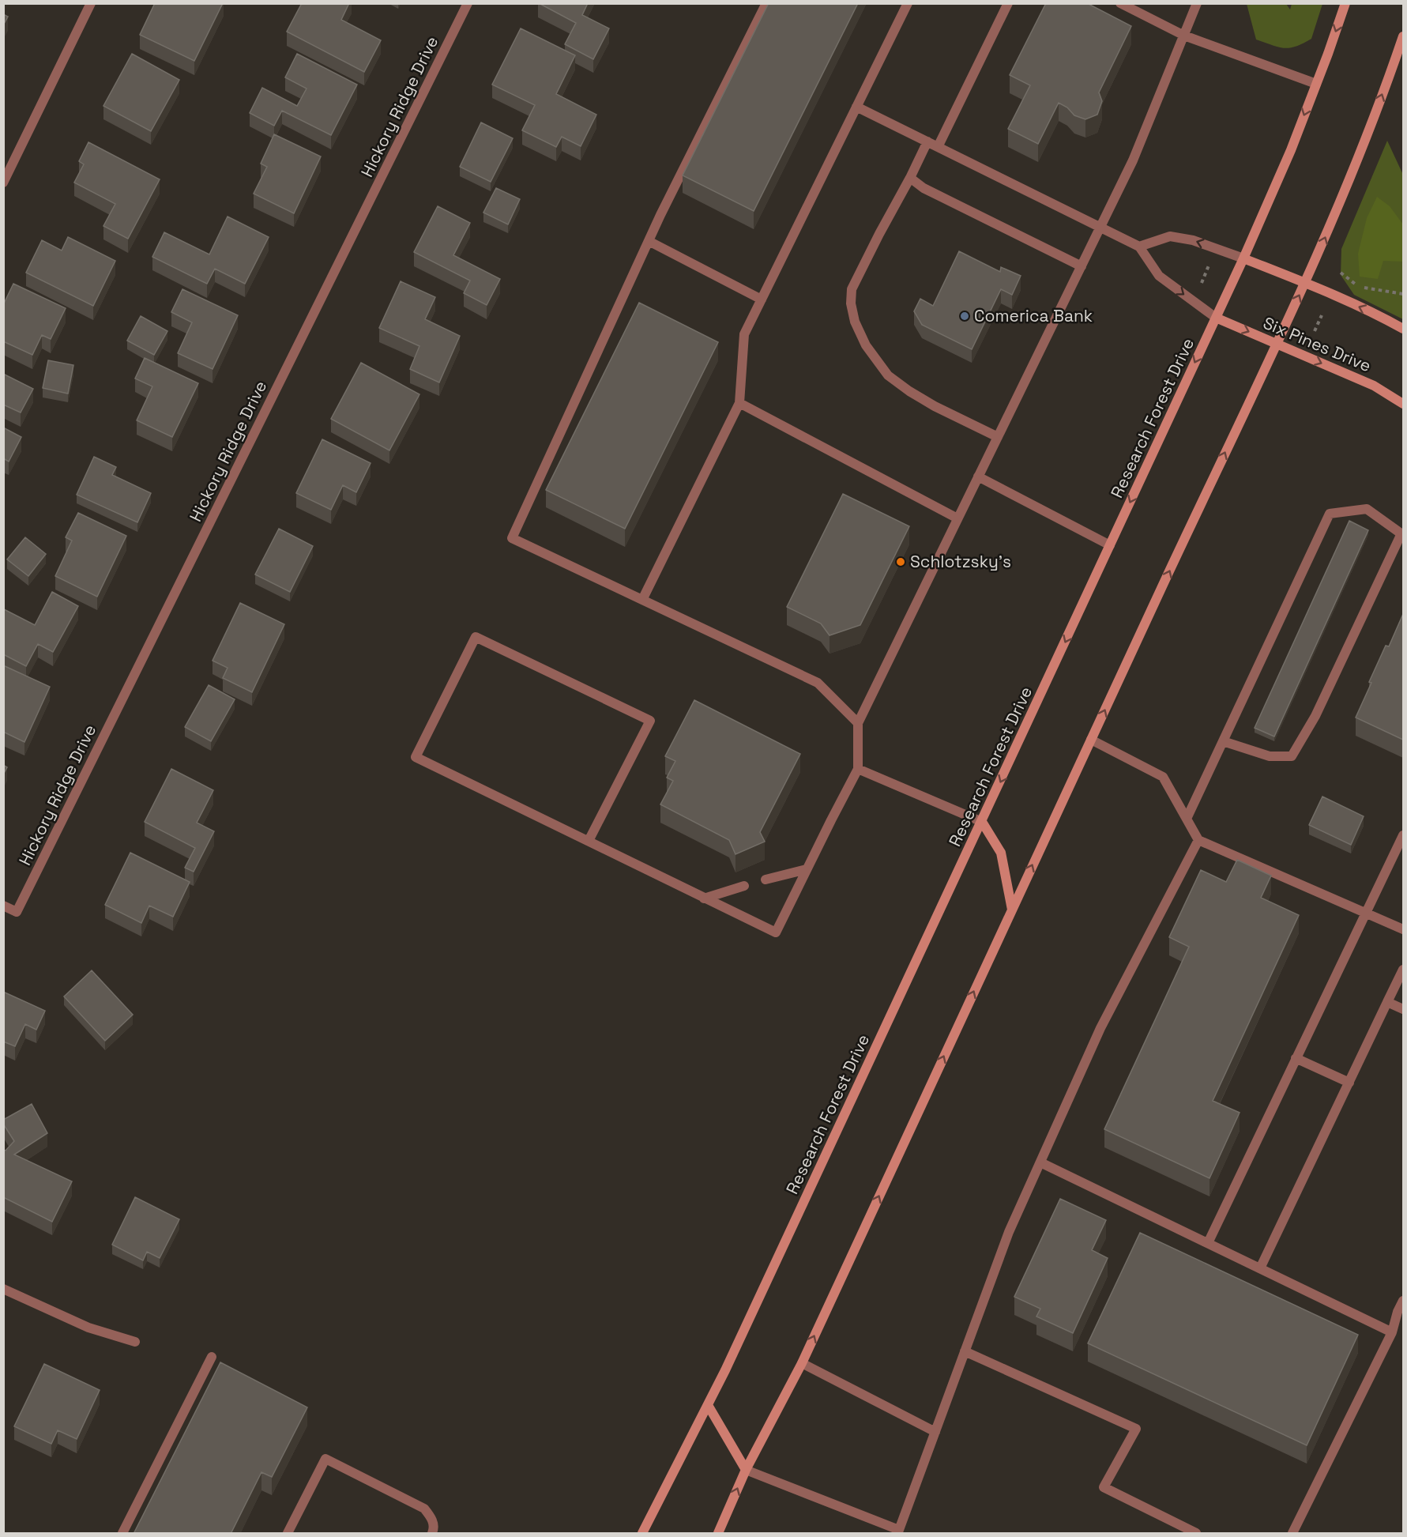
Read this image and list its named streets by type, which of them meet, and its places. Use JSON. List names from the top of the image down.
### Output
{
  "streets": {
    "main road": ["Six Pines Drive", "Research Forest Drive"],
    "street": ["Hickory Ridge Drive"]
  },
  "crossings": [
    ["Six Pines Drive", "Research Forest Drive"]
  ],
  "places": ["Comerica Bank", "Schlotzsky's"]
}
